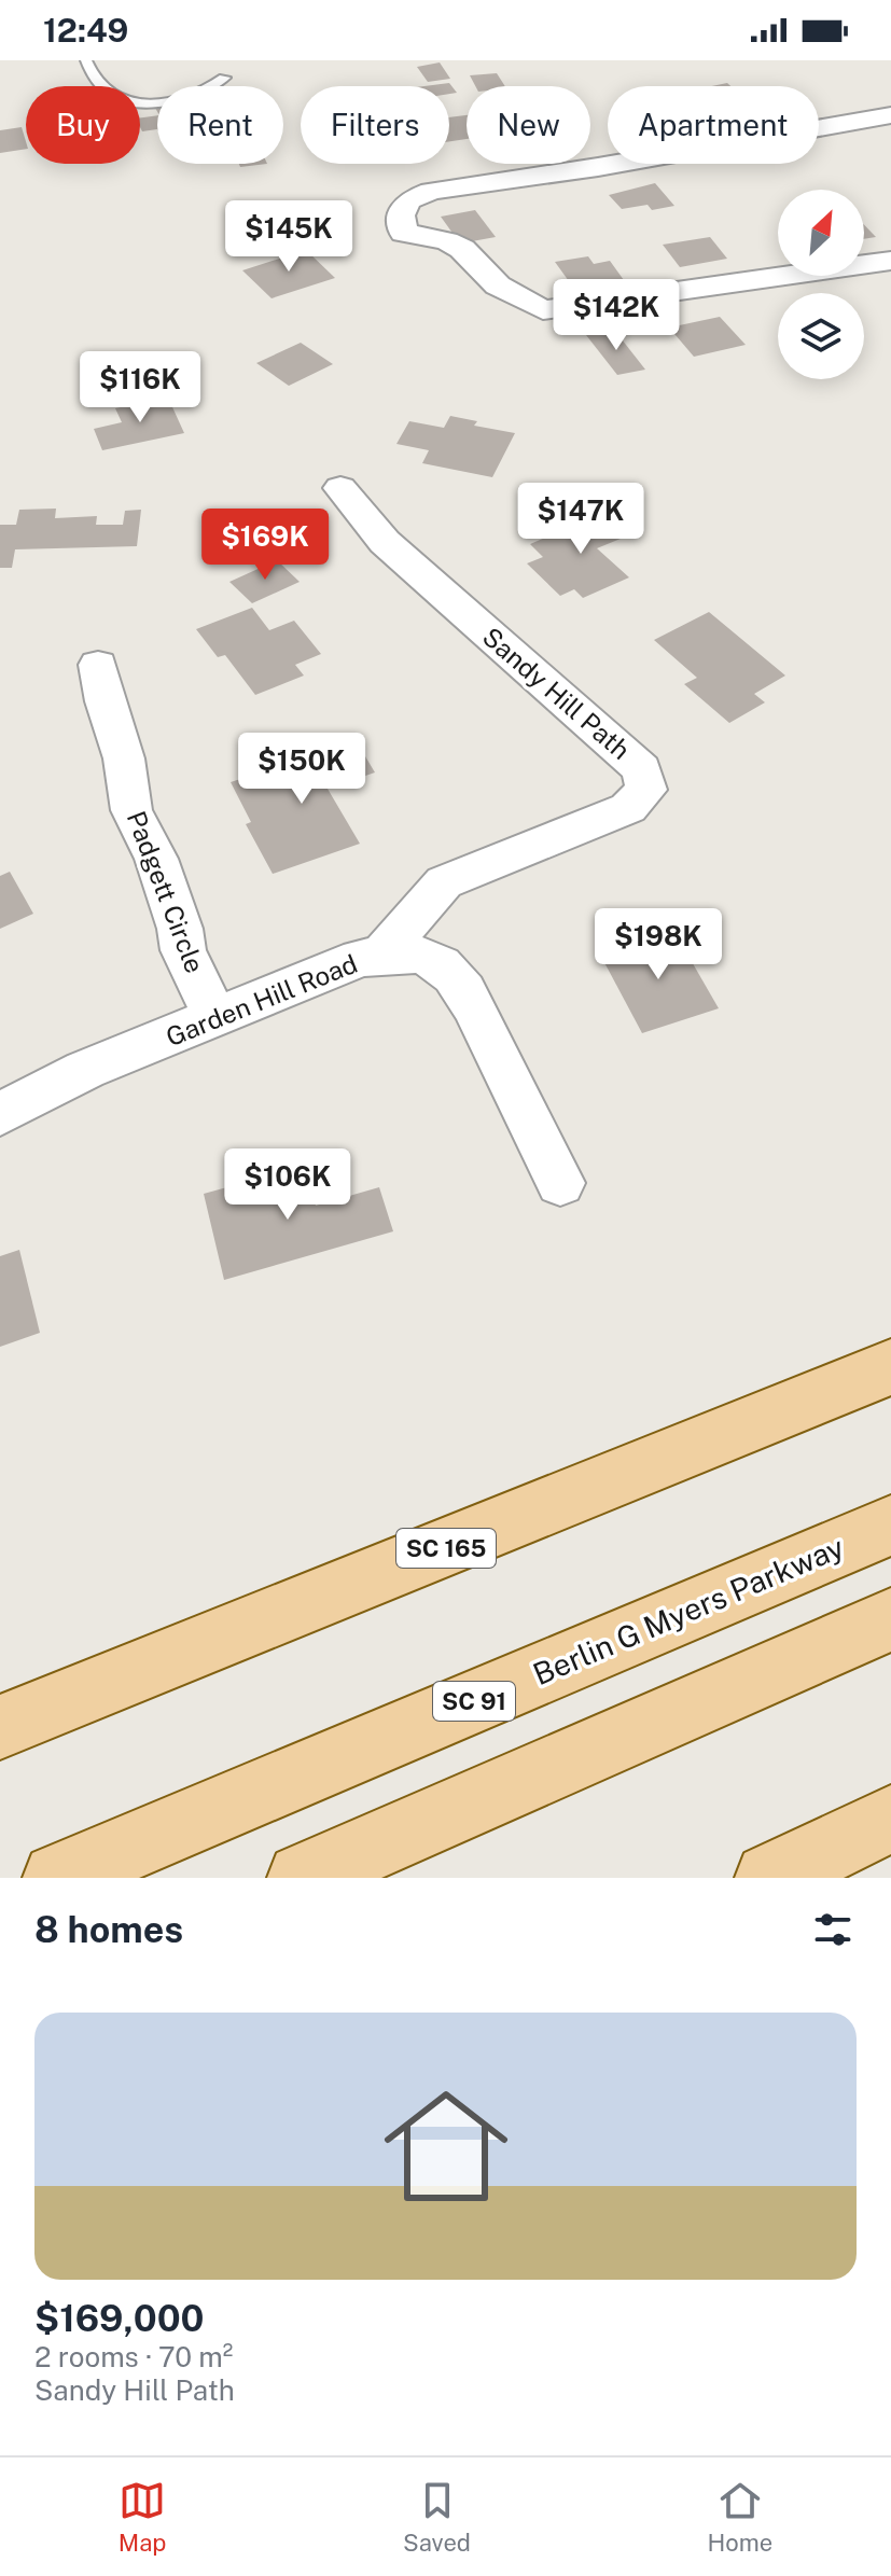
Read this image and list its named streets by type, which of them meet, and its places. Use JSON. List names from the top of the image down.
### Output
{
  "streets": {
    "main road": ["SC 165", "Berlin G Myers Parkway", "SC 91"],
    "street": ["Sandy Hill Path", "Padgett Circle", "Garden Hill Road"]
  },
  "crossings": [
    ["Sandy Hill Path", "Garden Hill Road"],
    ["Padgett Circle", "Garden Hill Road"]
  ],
  "north": "top right",
  "page": {
    "status": "12:49",
    "chip": [
      "Buy",
      "Rent",
      "Filters",
      "New",
      "Apartment"
    ],
    "price": [
      "$145K",
      "$142K",
      "$116K",
      "$147K",
      "$169K",
      "$150K",
      "$198K",
      "$106K"
    ],
    "heading": "8 homes",
    "list": [
      {
        "name": "$169,000",
        "note": "2 rooms · 70 m² · Sandy Hill Path"
      }
    ],
    "tabs": ["Map", "Saved", "Home"]
  }
}
